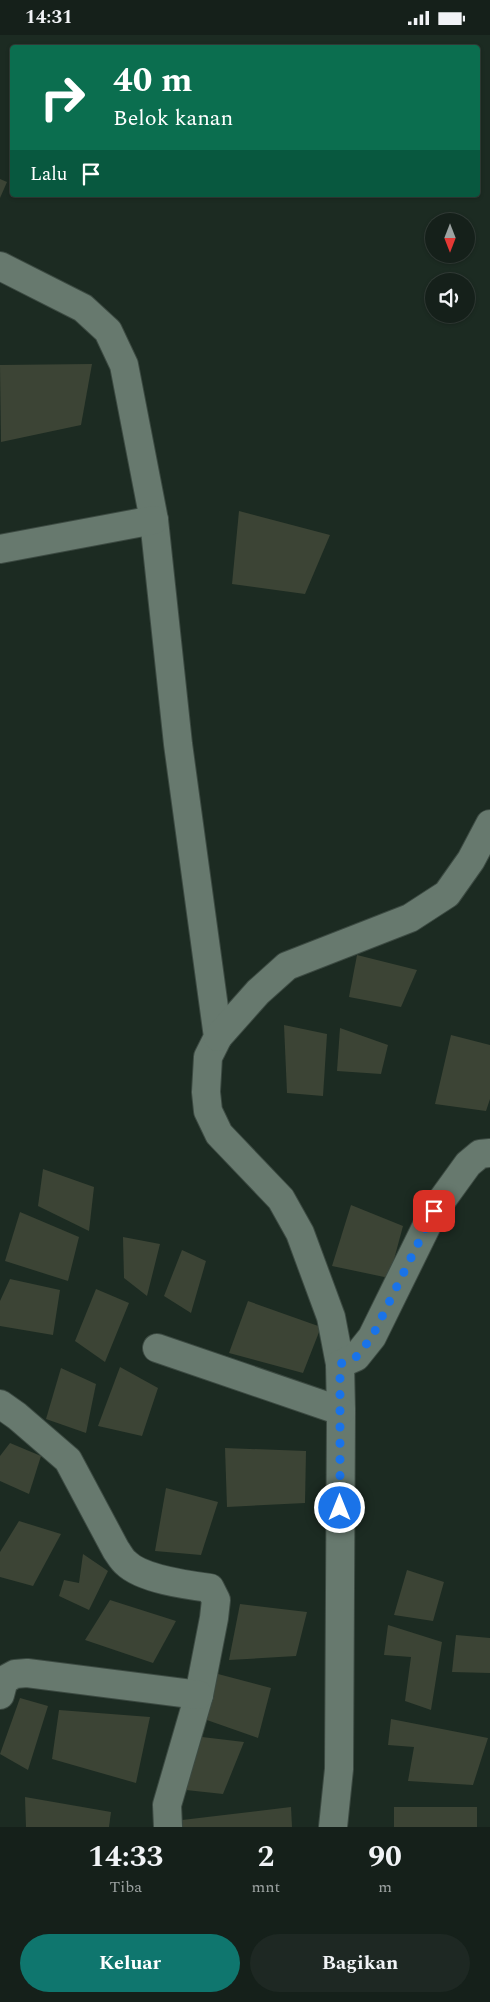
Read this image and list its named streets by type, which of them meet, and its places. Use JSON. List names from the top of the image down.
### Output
{
  "north": "bottom",
  "page": {
    "status": "14:31",
    "turn": ["40 m", "Belok kanan"],
    "then": "Lalu",
    "eta": [
      "14:33",
      "Tiba",
      "2",
      "mnt",
      "90",
      "m"
    ],
    "buttons": ["Keluar", "Bagikan"]
  }
}
